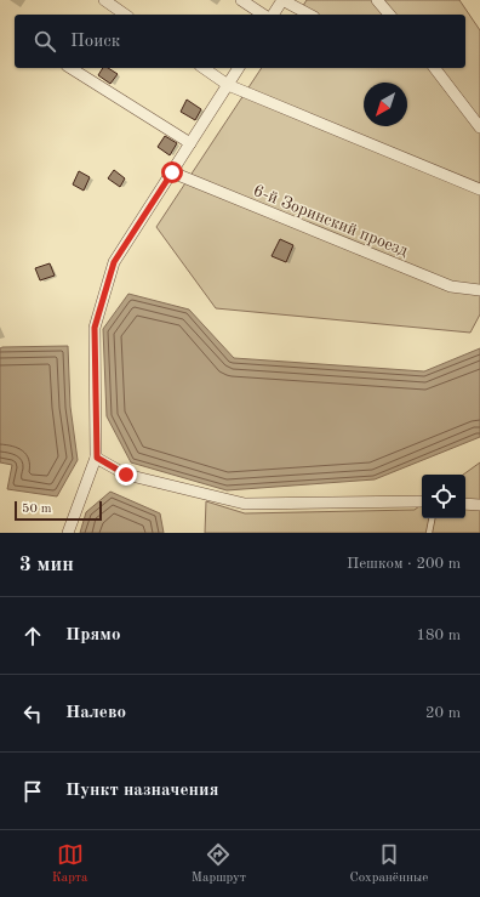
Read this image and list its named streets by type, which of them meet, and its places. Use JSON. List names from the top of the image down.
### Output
{
  "streets": {
    "street": ["6-й Зоринский проезд"]
  },
  "scale_bar": "50 m",
  "north": "bottom left",
  "page": {
    "search": "Поиск",
    "scale": "50 m",
    "heading": ["3 мин", "Пешком · 200 m"],
    "list": [
      ["Прямо", "180 m"],
      ["Налево", "20 m"],
      "Пункт назначения"
    ],
    "nav": ["Карта", "Маршрут", "Сохранённые"]
  }
}
